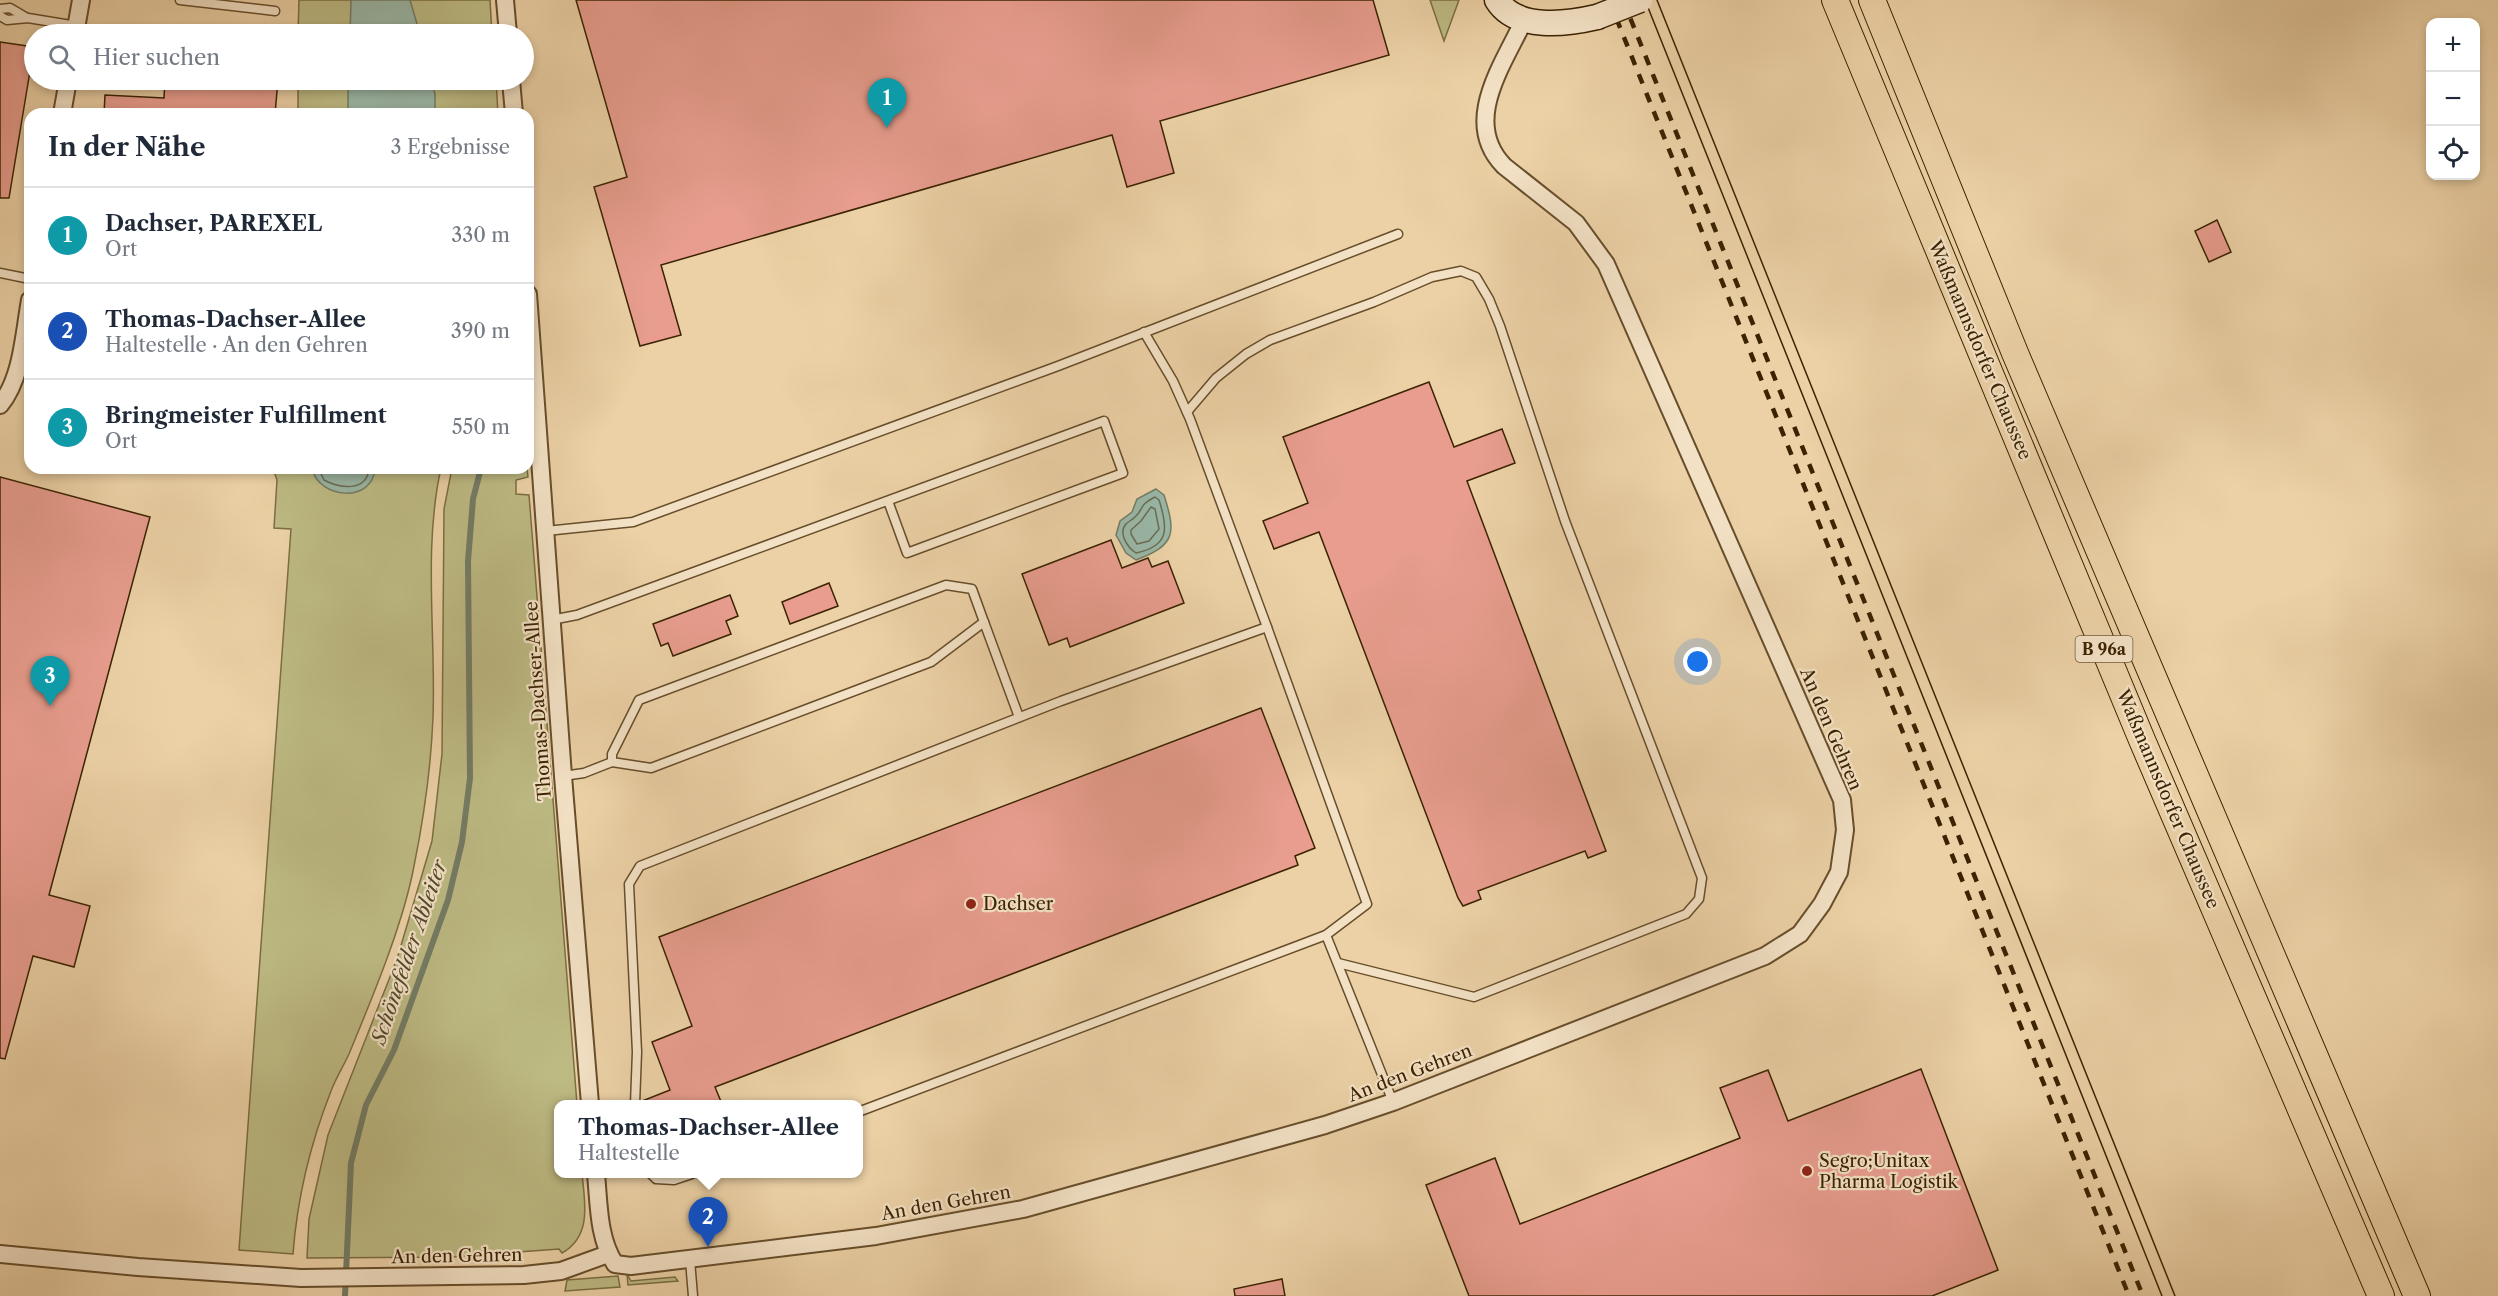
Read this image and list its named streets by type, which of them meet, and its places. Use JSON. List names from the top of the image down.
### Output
{
  "streets": {
    "main road": ["Waßmannsdorfer Chaussee", "B 96a"],
    "street": ["Thomas-Dachser-Allee", "An den Gehren"]
  },
  "water": ["Schönefelder Ableiter"],
  "places": ["Dachser", "Segro;Unitax Pharma Logistik"],
  "page": {
    "map_buttons": ["+", "−"],
    "search": "Hier suchen",
    "pins": ["1", "3", "2"],
    "heading": ["In der Nähe", "3 Ergebnisse"],
    "list": [
      {
        "mark": "1",
        "name": "Dachser, PAREXEL",
        "note": "Ort",
        "value": "330 m"
      },
      {
        "mark": "2",
        "name": "Thomas-Dachser-Allee",
        "note": "Haltestelle · An den Gehren",
        "value": "390 m"
      },
      {
        "mark": "3",
        "name": "Bringmeister Fulfillment",
        "note": "Ort",
        "value": "550 m"
      }
    ],
    "popup": ["Thomas-Dachser-Allee", "Haltestelle"]
  }
}
